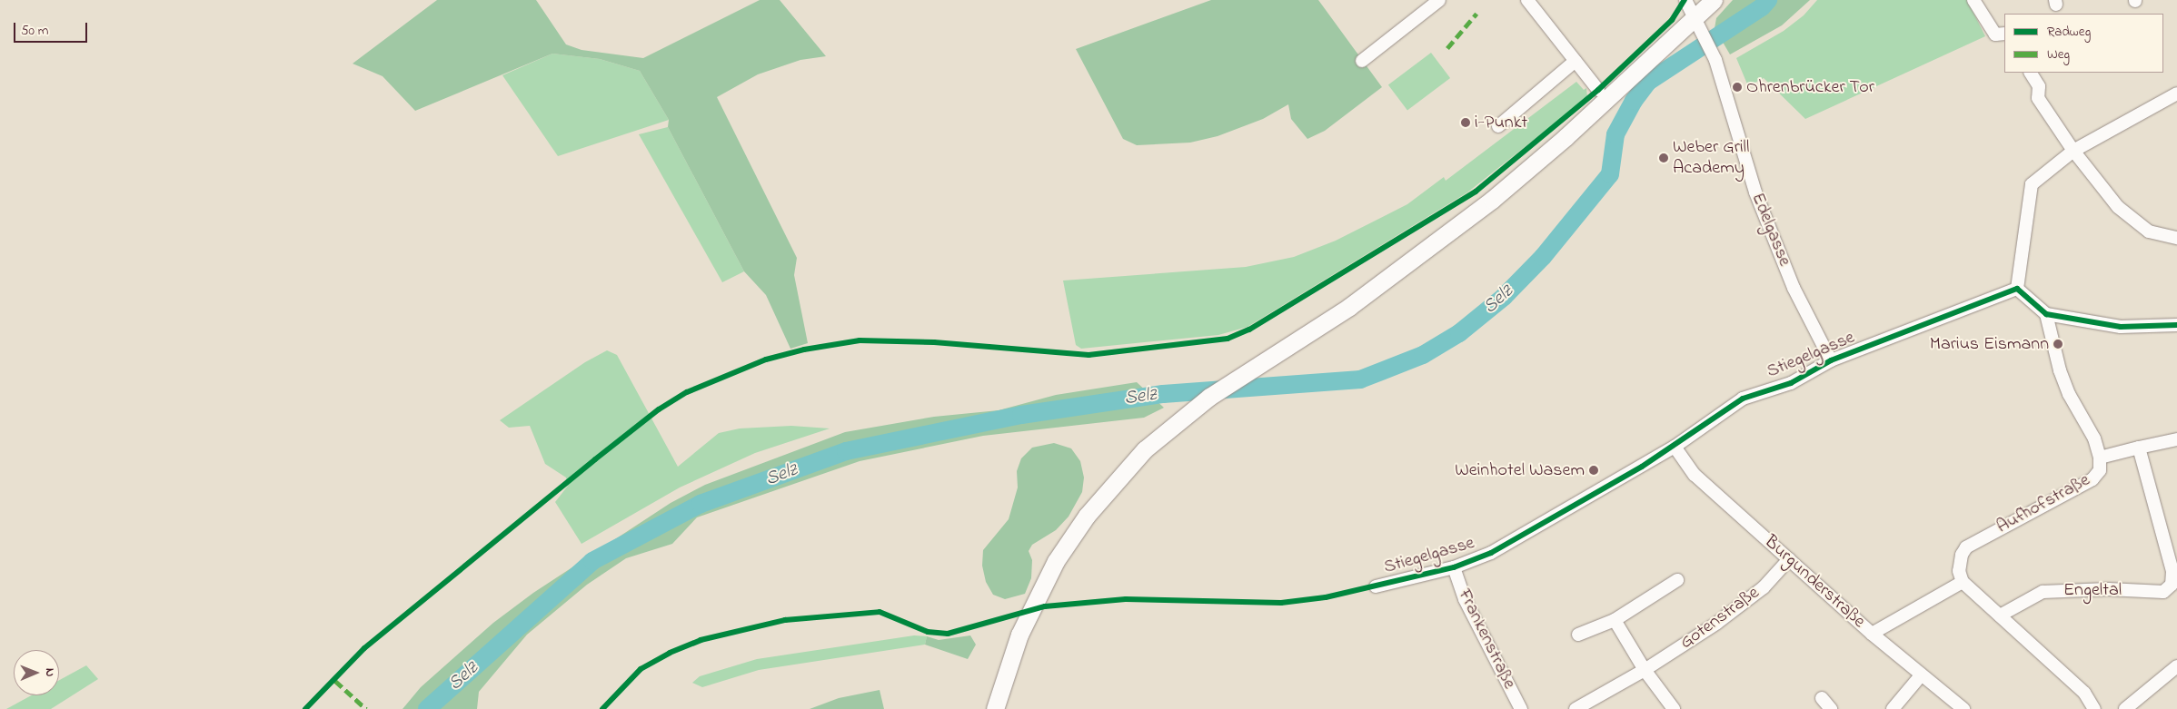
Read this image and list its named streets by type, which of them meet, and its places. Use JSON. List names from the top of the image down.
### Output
{
  "streets": {
    "street": [
      "Edelgasse",
      "Stiegelgasse",
      "Aufhofstraße",
      "Burgunderstraße",
      "Engeltal",
      "Gotenstraße",
      "Frankenstraße"
    ]
  },
  "crossings": [
    ["Edelgasse", "Stiegelgasse"],
    ["Stiegelgasse", "Burgunderstraße"],
    ["Stiegelgasse", "Frankenstraße"],
    ["Burgunderstraße", "Gotenstraße"]
  ],
  "water": ["Selz"],
  "places": [
    "Ohrenbrücker Tor",
    "i-Punkt",
    "Weber Grill Academy",
    "Marius Eismann",
    "Weinhotel Wasem"
  ],
  "legend": ["Radweg", "Weg"],
  "scale_bar": "50 m",
  "north": "right"
}
